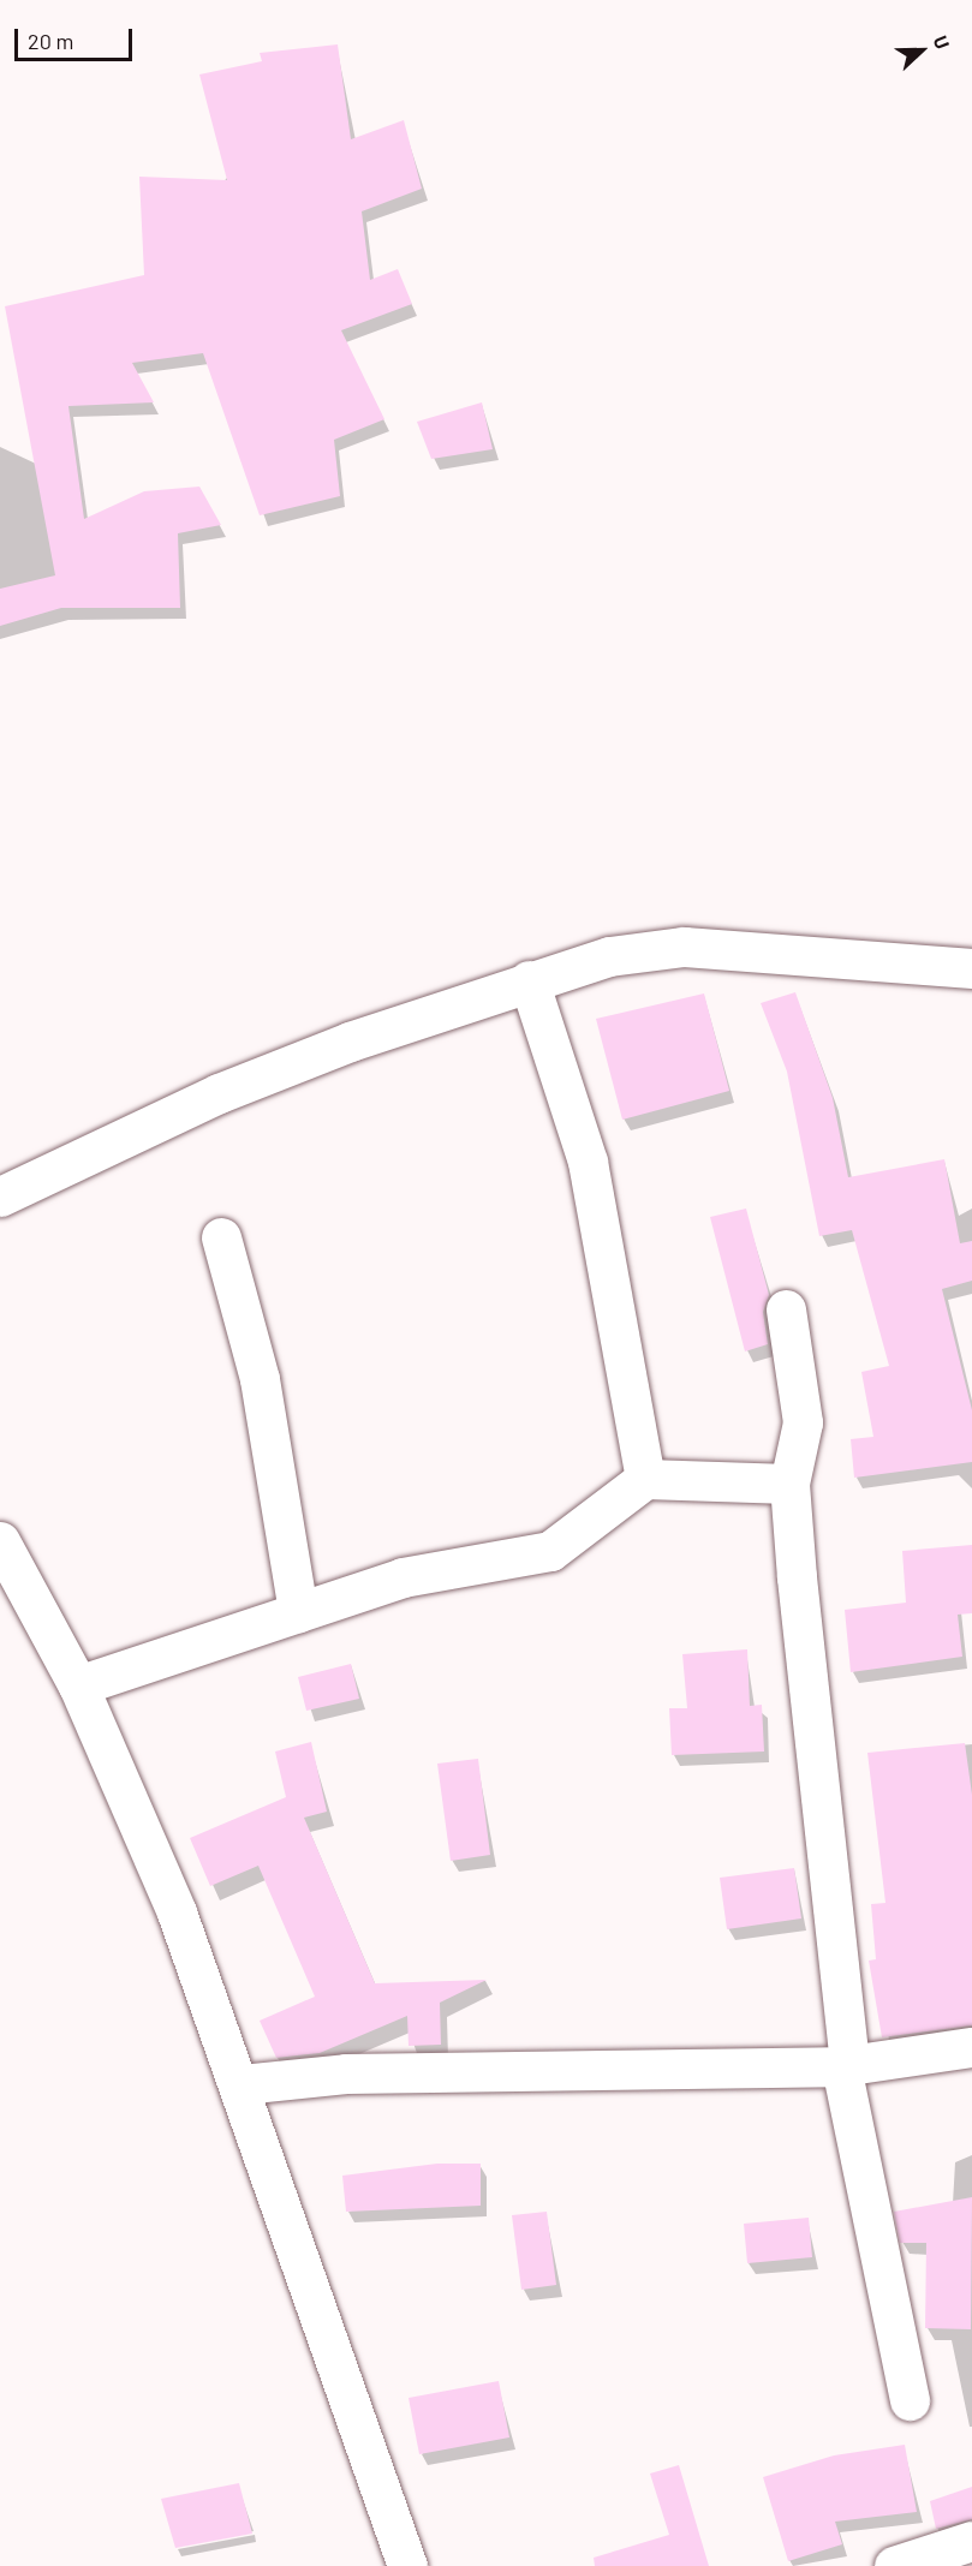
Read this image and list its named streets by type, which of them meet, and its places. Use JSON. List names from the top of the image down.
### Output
{
  "scale_bar": "20 m",
  "north": "right"
}
